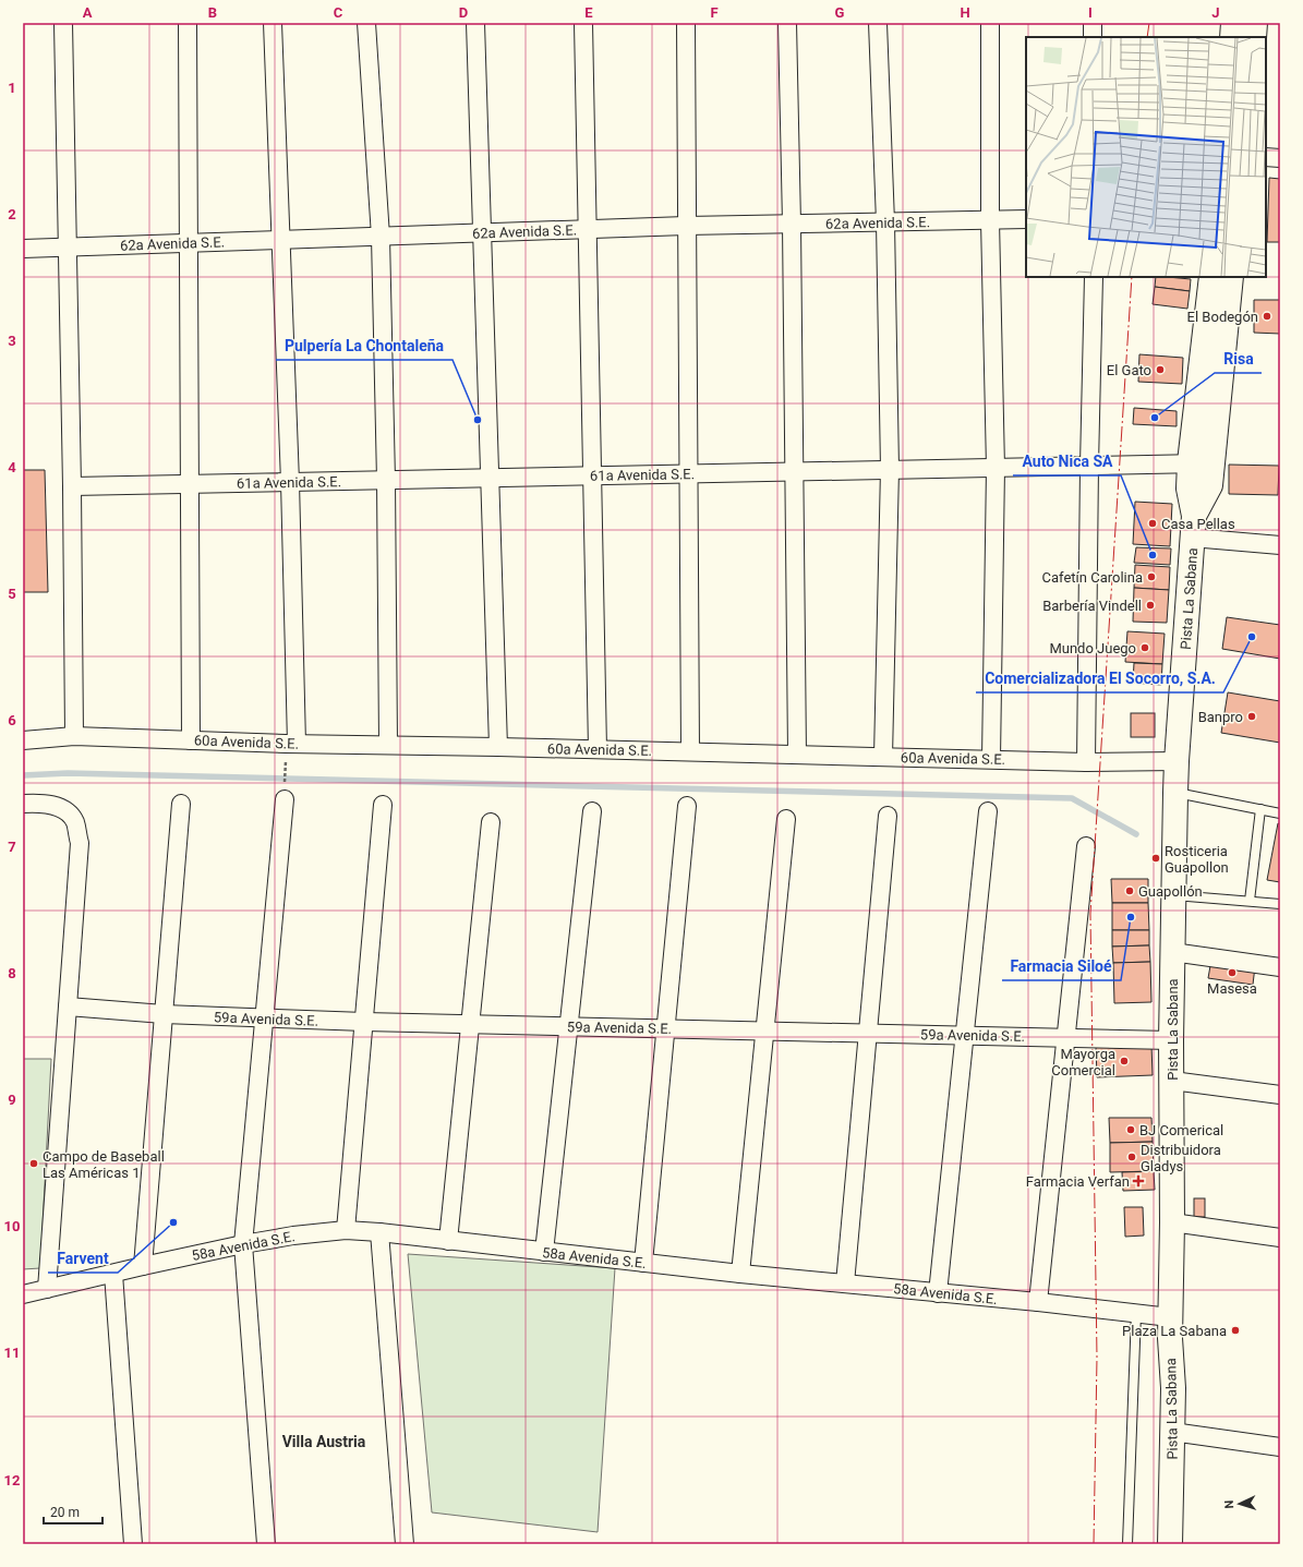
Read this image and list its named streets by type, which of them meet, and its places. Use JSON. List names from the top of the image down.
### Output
{
  "streets": {
    "main road": ["Pista La Sabana"],
    "street": [
      "62a Avenida S.E.",
      "61a Avenida S.E.",
      "60a Avenida S.E.",
      "59a Avenida S.E.",
      "58a Avenida S.E."
    ]
  },
  "crossings": [
    ["61a Avenida S.E.", "Pista La Sabana"],
    ["Pista La Sabana", "60a Avenida S.E."],
    ["Pista La Sabana", "59a Avenida S.E."],
    ["Pista La Sabana", "58a Avenida S.E."]
  ],
  "districts": ["Villa Austria"],
  "places": {
    "other": [
      "El Bodegón",
      "El Gato",
      "Risa",
      "Pulpería La Chontaleña",
      "Casa Pellas",
      "Auto Nica SA",
      "Cafetín Carolina",
      "Barbería Vindell",
      "Comercializadora El Socorro, S.A.",
      "Mundo Juego",
      "Banpro",
      "Rosticeria Guapollon",
      "Guapollón",
      "Farmacia Siloé",
      "Masesa",
      "Mayorga Comercial",
      "BJ Comerical",
      "Distribuidora Gladys",
      "Campo de Baseball Las Américas 1",
      "Farvent",
      "Plaza La Sabana"
    ],
    "health": ["Farmacia Verfan"]
  },
  "scale_bar": "20 m",
  "north": "left",
  "grid": {
    "columns": [
      "A",
      "B",
      "C",
      "D",
      "E",
      "F",
      "G",
      "H",
      "I",
      "J"
    ],
    "rows": [
      "1",
      "2",
      "3",
      "4",
      "5",
      "6",
      "7",
      "8",
      "9",
      "10",
      "11",
      "12"
    ]
  }
}
